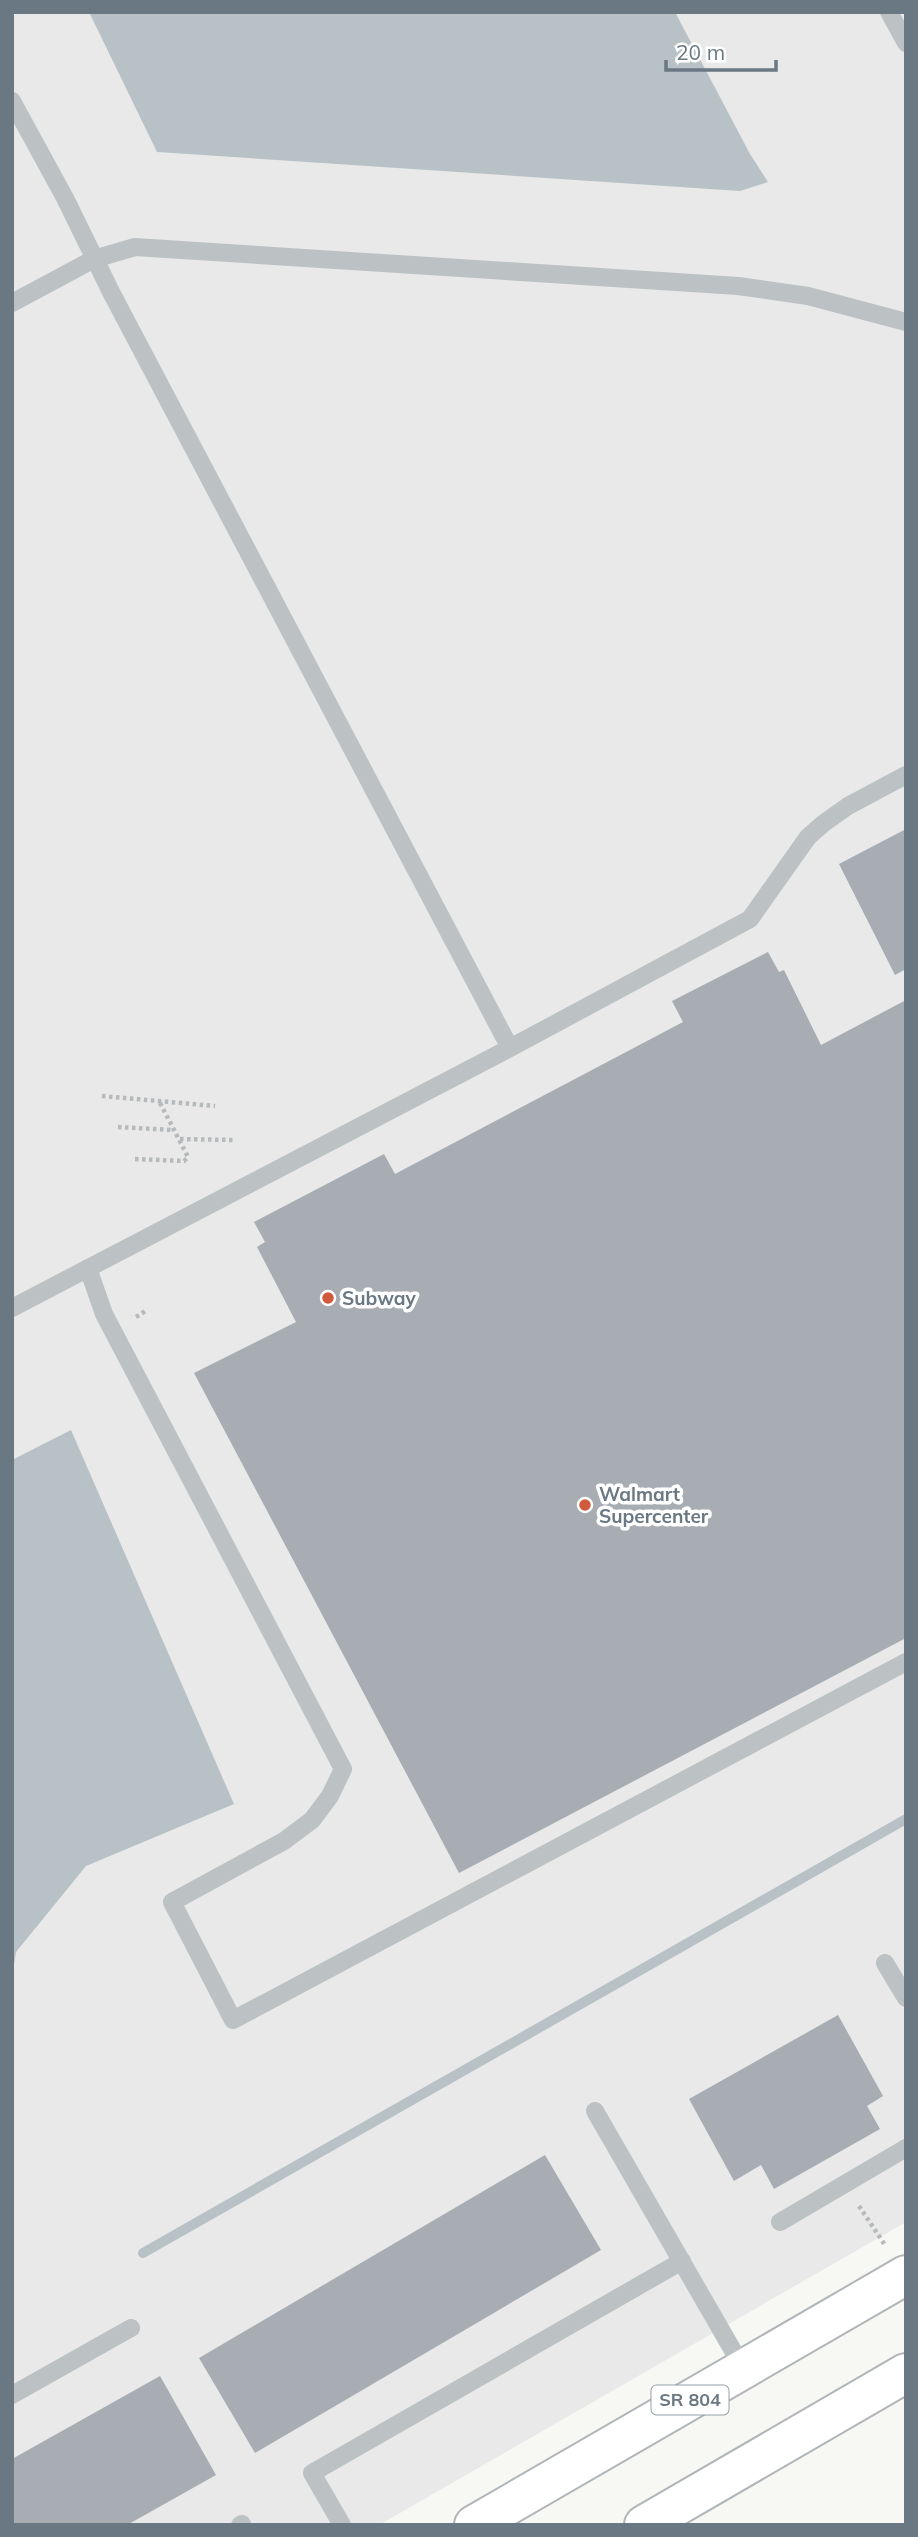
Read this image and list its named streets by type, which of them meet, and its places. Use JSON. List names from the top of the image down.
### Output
{
  "streets": {
    "main road": ["SR 804"]
  },
  "places": ["Subway", "Walmart Supercenter"],
  "scale_bar": "20 m"
}
